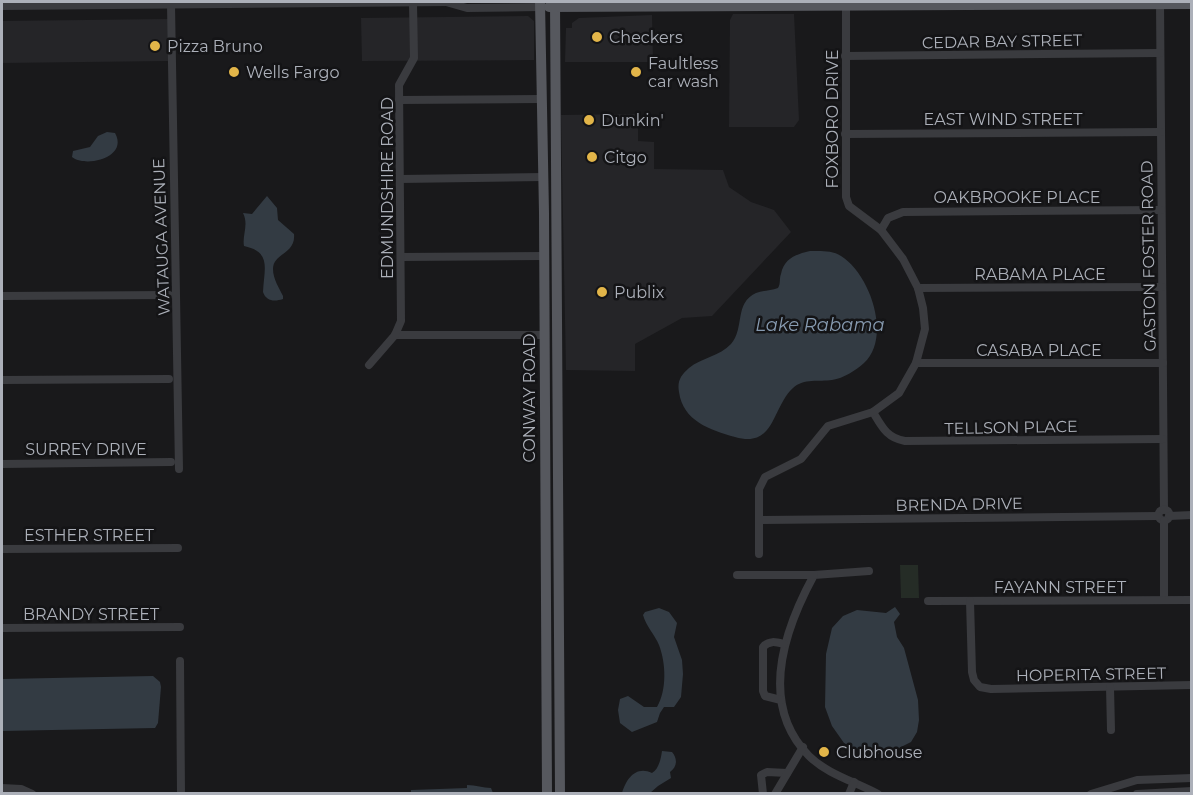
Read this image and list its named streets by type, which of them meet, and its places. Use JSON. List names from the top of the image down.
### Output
{
  "streets": {
    "main road": ["CONWAY ROAD"],
    "street": [
      "CEDAR BAY STREET",
      "FOXBORO DRIVE",
      "EAST WIND STREET",
      "EDMUNDSHIRE ROAD",
      "OAKBROOKE PLACE",
      "WATAUGA AVENUE",
      "GASTON FOSTER ROAD",
      "RABAMA PLACE",
      "CASABA PLACE",
      "TELLSON PLACE",
      "SURREY DRIVE",
      "BRENDA DRIVE",
      "ESTHER STREET",
      "FAYANN STREET",
      "BRANDY STREET",
      "HOPERITA STREET"
    ]
  },
  "crossings": [
    ["CEDAR BAY STREET", "FOXBORO DRIVE"],
    ["CEDAR BAY STREET", "GASTON FOSTER ROAD"],
    ["FOXBORO DRIVE", "EAST WIND STREET"],
    ["FOXBORO DRIVE", "OAKBROOKE PLACE"],
    ["FOXBORO DRIVE", "RABAMA PLACE"],
    ["FOXBORO DRIVE", "CASABA PLACE"],
    ["FOXBORO DRIVE", "TELLSON PLACE"],
    ["FOXBORO DRIVE", "BRENDA DRIVE"],
    ["EAST WIND STREET", "GASTON FOSTER ROAD"],
    ["OAKBROOKE PLACE", "GASTON FOSTER ROAD"],
    ["GASTON FOSTER ROAD", "RABAMA PLACE"],
    ["GASTON FOSTER ROAD", "CASABA PLACE"],
    ["GASTON FOSTER ROAD", "TELLSON PLACE"],
    ["GASTON FOSTER ROAD", "BRENDA DRIVE"],
    ["GASTON FOSTER ROAD", "FAYANN STREET"],
    ["FAYANN STREET", "HOPERITA STREET"]
  ],
  "water": ["Lake Rabama"],
  "places": [
    "Checkers",
    "Pizza Bruno",
    "Wells Fargo",
    "Faultless car wash",
    "Dunkin'",
    "Citgo",
    "Publix",
    "Clubhouse"
  ]
}
